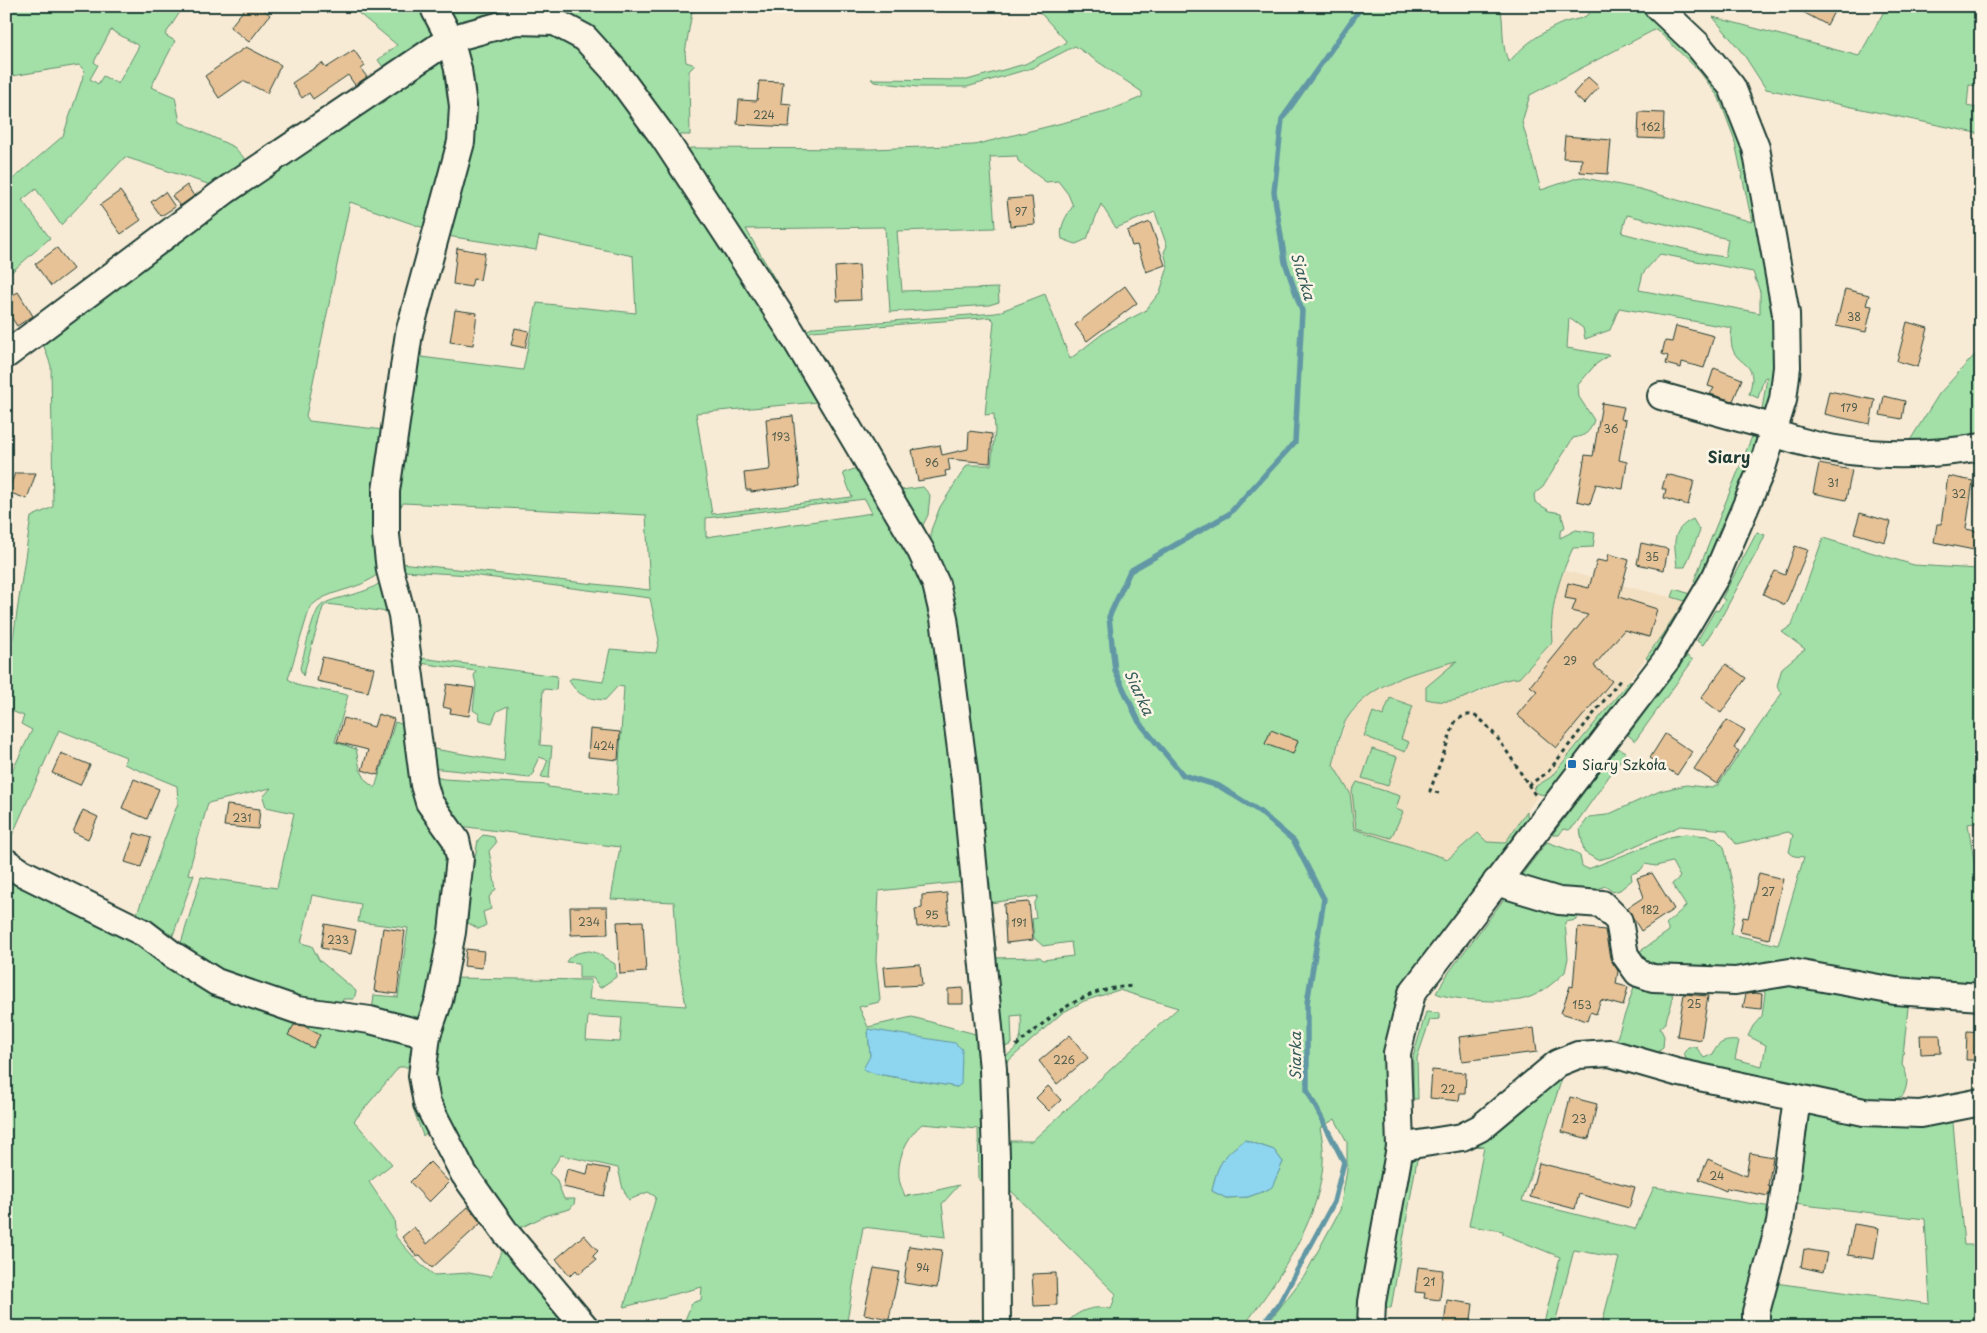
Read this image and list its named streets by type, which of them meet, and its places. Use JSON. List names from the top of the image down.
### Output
{
  "districts": ["Siary"],
  "water": ["Siarka"],
  "places": {
    "transit": ["Siary Szkoła"]
  },
  "house_numbers": [
    "224",
    "162",
    "97",
    "38",
    "179",
    "36",
    "193",
    "96",
    "31",
    "32",
    "35",
    "29",
    "424",
    "231",
    "27",
    "182",
    "95",
    "234",
    "191",
    "233",
    "25",
    "153",
    "226",
    "22",
    "23",
    "24",
    "94",
    "21"
  ]
}
